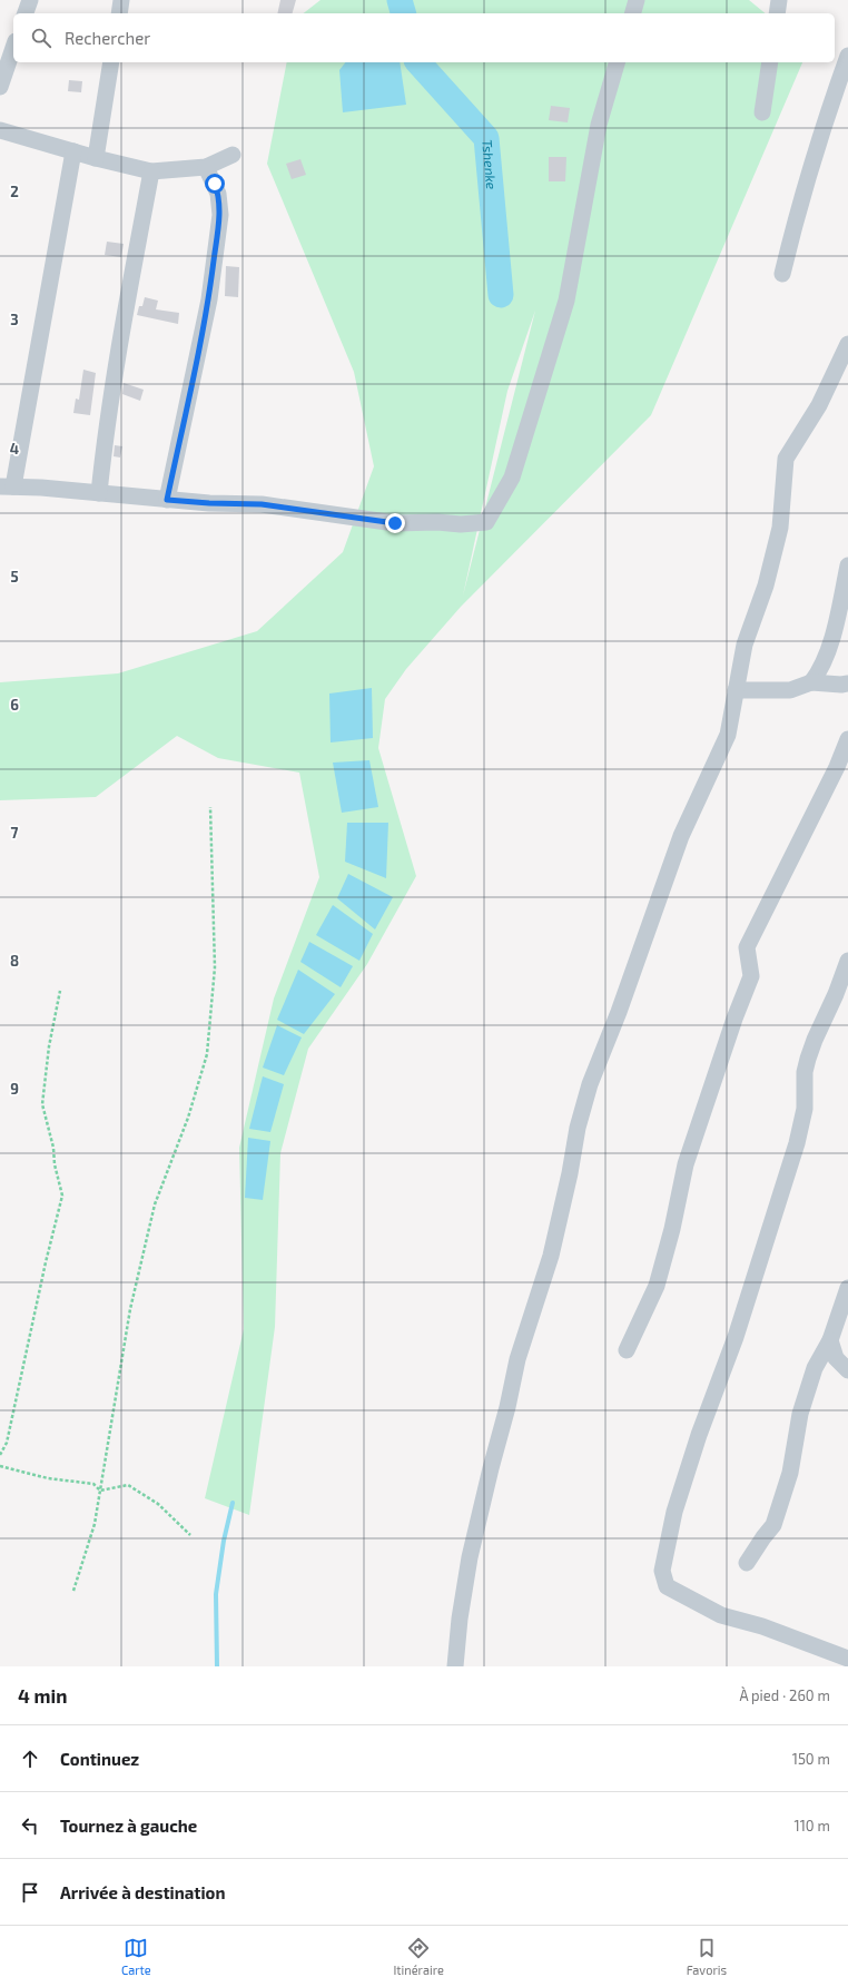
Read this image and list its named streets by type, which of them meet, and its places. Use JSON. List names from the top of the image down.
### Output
{
  "water": ["Tshenke"],
  "page": {
    "search": "Rechercher",
    "heading": ["4 min", "À pied · 260 m"],
    "list": [
      ["Continuez", "150 m"],
      ["Tournez à gauche", "110 m"],
      "Arrivée à destination"
    ],
    "nav": ["Carte", "Itinéraire", "Favoris"]
  },
  "grid": {
    "rows": [
      "2",
      "3",
      "4",
      "5",
      "6",
      "7",
      "8",
      "9"
    ]
  }
}
